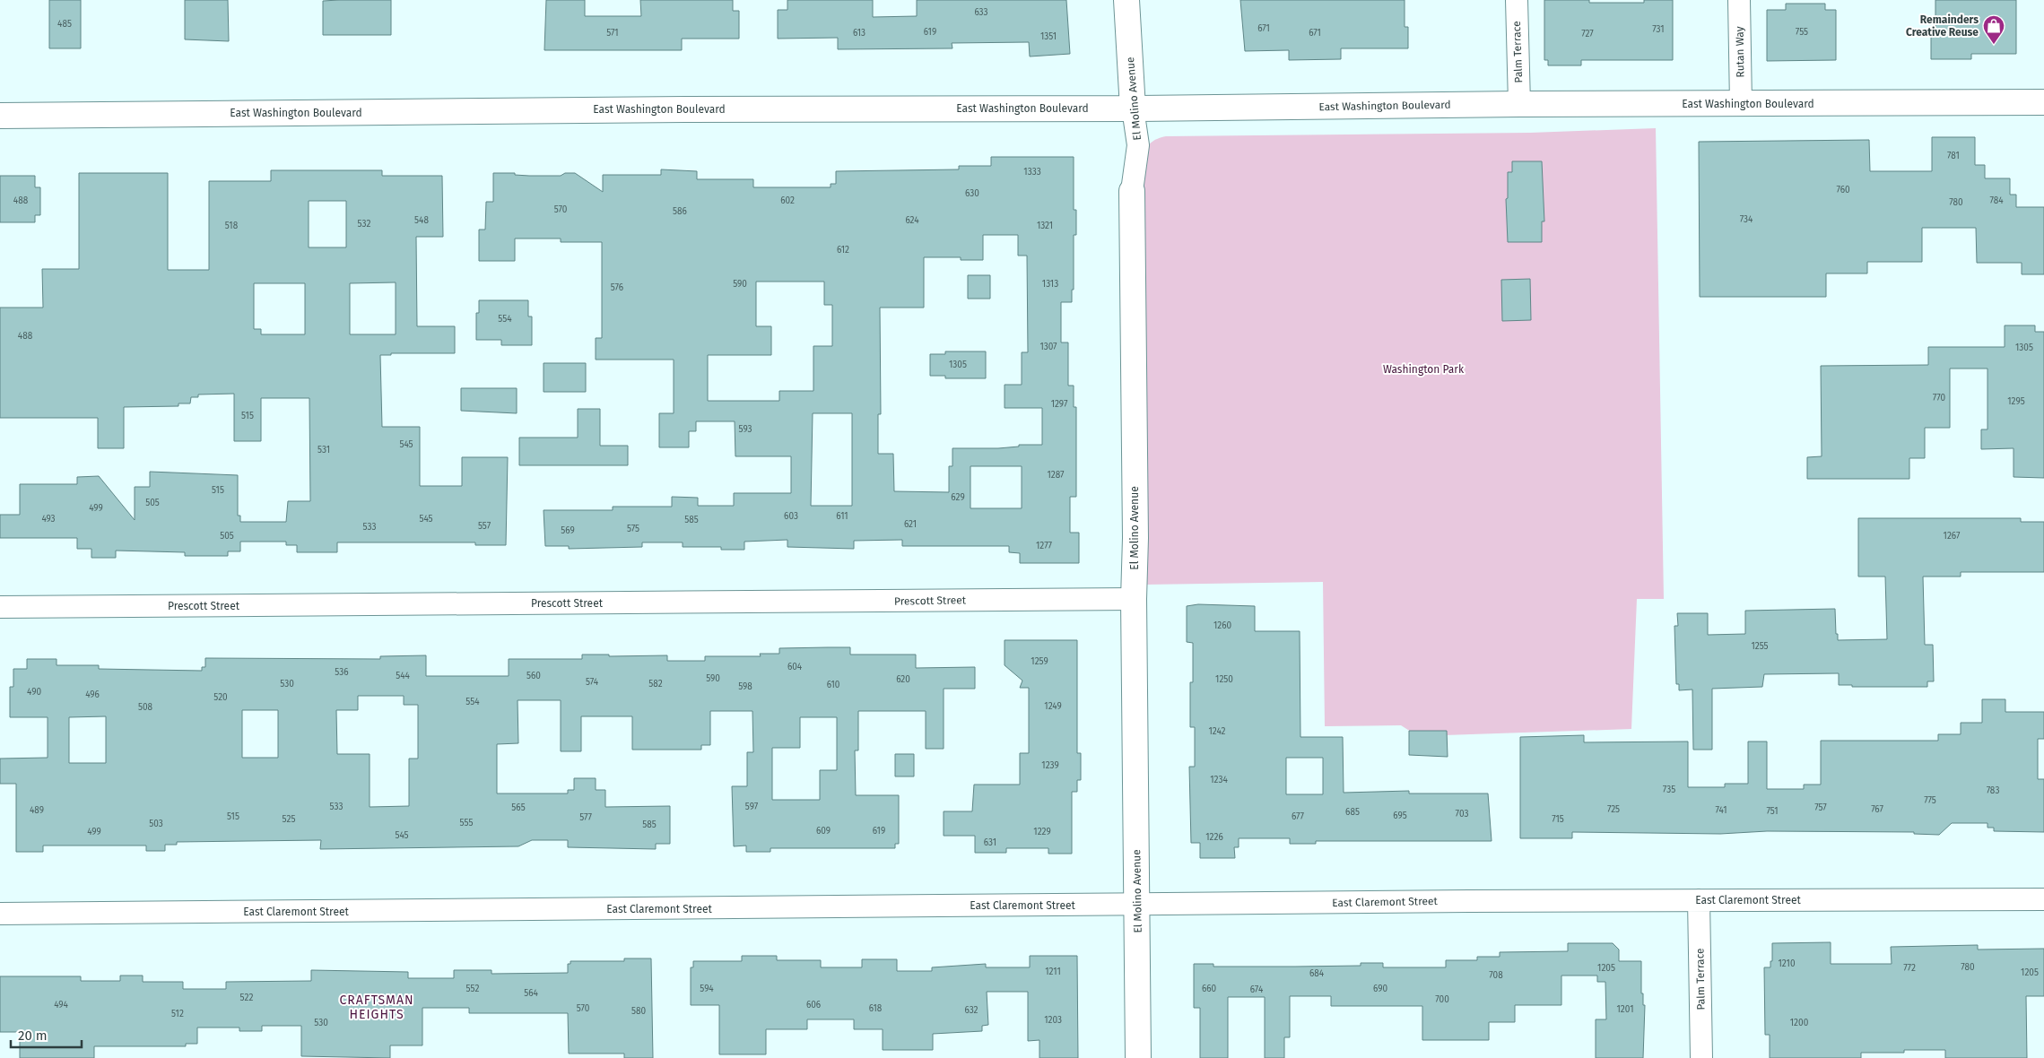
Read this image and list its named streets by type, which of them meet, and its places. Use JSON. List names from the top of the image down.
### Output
{
  "streets": {
    "main road": ["El Molino Avenue", "East Washington Boulevard"],
    "street": [
      "Palm Terrace",
      "Rutan Way",
      "Prescott Street",
      "East Claremont Street"
    ]
  },
  "crossings": [
    ["Palm Terrace", "East Washington Boulevard"],
    ["Palm Terrace", "East Claremont Street"],
    ["Rutan Way", "East Washington Boulevard"],
    ["El Molino Avenue", "East Washington Boulevard"],
    ["El Molino Avenue", "Prescott Street"],
    ["El Molino Avenue", "East Claremont Street"]
  ],
  "districts": ["CRAFTSMAN HEIGHTS"],
  "parks": ["Washington Park"],
  "places": {
    "shop": ["Remainders Creative Reuse"]
  },
  "house_numbers": [
    "633",
    "485",
    "671",
    "731",
    "619",
    "755",
    "571",
    "613",
    "671",
    "727",
    "1351",
    "781",
    "1333",
    "760",
    "630",
    "488",
    "602",
    "784",
    "780",
    "570",
    "586",
    "734",
    "548",
    "624",
    "532",
    "518",
    "1321",
    "612",
    "590",
    "1313",
    "576",
    "554",
    "488",
    "1307",
    "1305",
    "1305",
    "770",
    "1295",
    "1297",
    "515",
    "593",
    "545",
    "531",
    "1287",
    "515",
    "629",
    "505",
    "499",
    "603",
    "611",
    "493",
    "545",
    "585",
    "621",
    "557",
    "533",
    "575",
    "569",
    "505",
    "1267",
    "1277",
    "1260",
    "1255",
    "1259",
    "604",
    "536",
    "544",
    "560",
    "590",
    "620",
    "1250",
    "574",
    "530",
    "582",
    "610",
    "598",
    "490",
    "496",
    "520",
    "554",
    "1249",
    "508",
    "1242",
    "1239",
    "1234",
    "735",
    "783",
    "775",
    "533",
    "597",
    "565",
    "757",
    "725",
    "767",
    "489",
    "741",
    "751",
    "685",
    "703",
    "695",
    "515",
    "677",
    "577",
    "525",
    "715",
    "555",
    "503",
    "585",
    "609",
    "619",
    "499",
    "1229",
    "545",
    "1226",
    "631",
    "1210",
    "780",
    "1205",
    "772",
    "1211",
    "1205",
    "684",
    "708",
    "552",
    "594",
    "660",
    "690",
    "674",
    "564",
    "522",
    "700",
    "494",
    "606",
    "570",
    "618",
    "1201",
    "632",
    "580",
    "512",
    "1203",
    "530",
    "1200"
  ],
  "scale_bar": "20 m"
}
